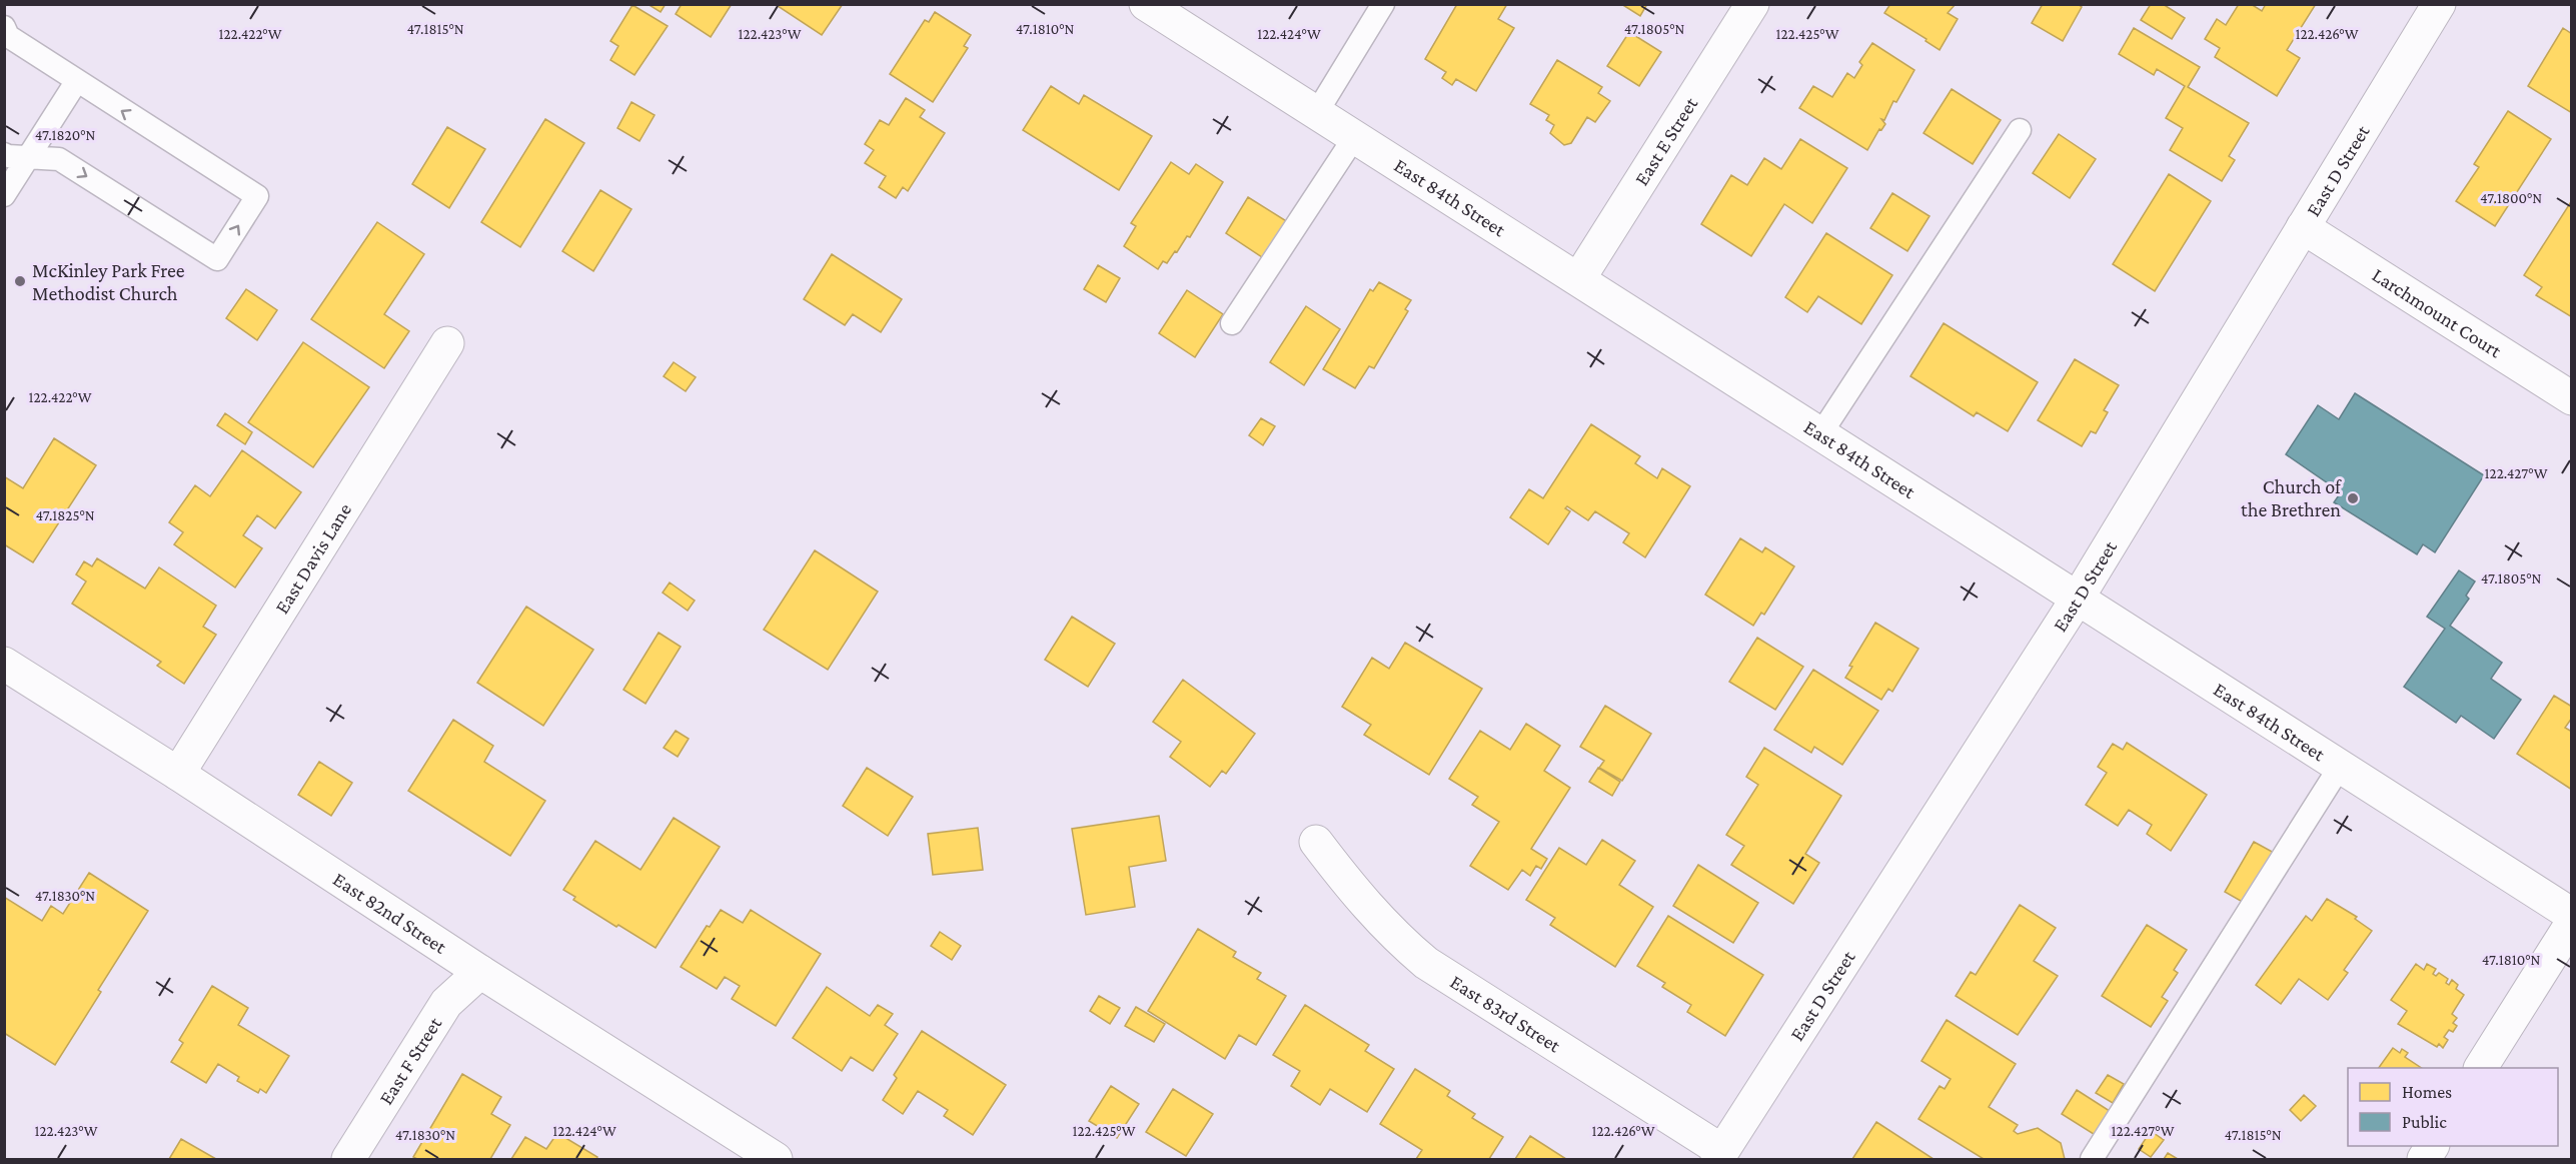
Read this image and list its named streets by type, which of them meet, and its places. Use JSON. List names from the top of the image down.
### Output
{
  "streets": {
    "street": [
      "East E Street",
      "East D Street",
      "East 84th Street",
      "Larchmount Court",
      "East Davis Lane",
      "East 82nd Street",
      "East 83rd Street",
      "East F Street"
    ]
  },
  "crossings": [
    ["East E Street", "East 84th Street"],
    ["East D Street", "East 84th Street"],
    ["East D Street", "Larchmount Court"],
    ["East D Street", "East 83rd Street"],
    ["East Davis Lane", "East 82nd Street"],
    ["East 82nd Street", "East F Street"]
  ],
  "places": ["McKinley Park Free Methodist Church", "Church of the Brethren"],
  "legend": ["Homes", "Public"],
  "coordinates": [
    "47.1815°N",
    "47.1810°N",
    "47.1805°N",
    "122.422°W",
    "122.423°W",
    "122.424°W",
    "122.425°W",
    "122.426°W",
    "47.1820°N",
    "47.1800°N",
    "122.427°W",
    "47.1825°N",
    "47.1830°N"
  ]
}
